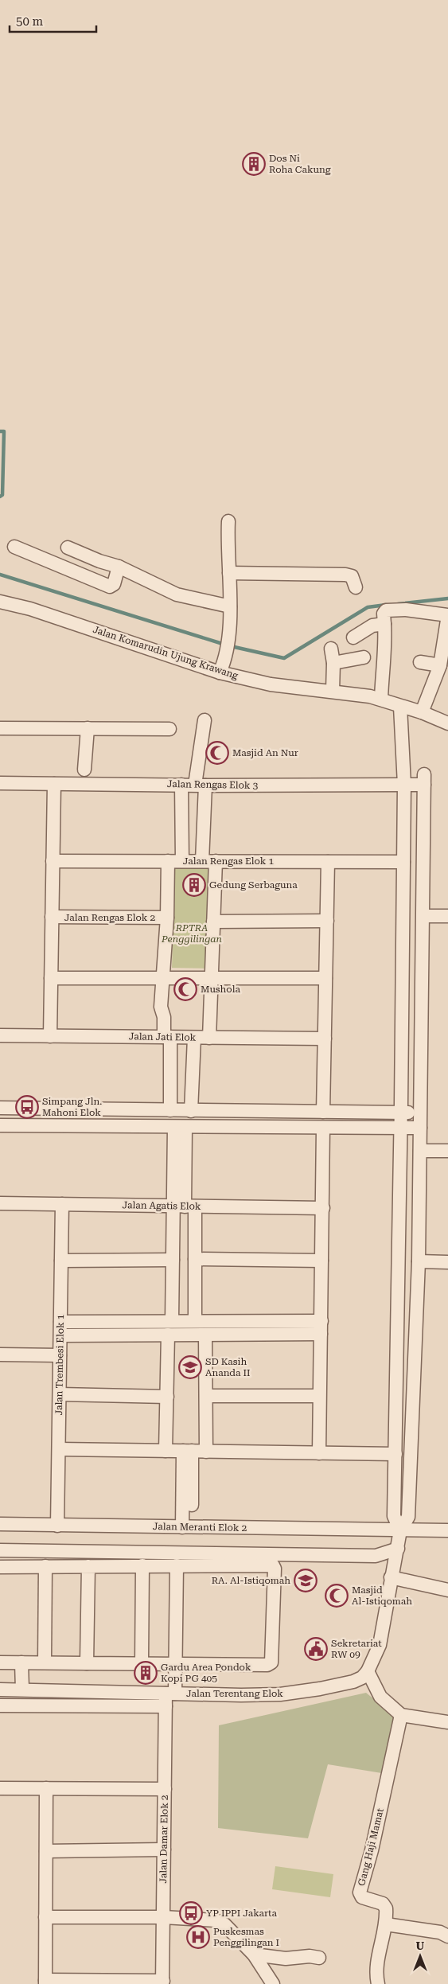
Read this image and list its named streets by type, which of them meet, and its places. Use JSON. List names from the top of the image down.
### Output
{
  "streets": {
    "street": [
      "Jalan Komarudin Ujung Krawang",
      "Jalan Rengas Elok 3",
      "Jalan Rengas Elok 1",
      "Jalan Rengas Elok 2",
      "Jalan Jati Elok",
      "Jalan Agatis Elok",
      "Jalan Trembesi Elok 1",
      "Jalan Meranti Elok 2",
      "Jalan Terentang Elok",
      "Jalan Damar Elok 2",
      "Gang Haji Mamat"
    ]
  },
  "crossings": [
    ["Jalan Agatis Elok", "Jalan Trembesi Elok 1"],
    ["Jalan Trembesi Elok 1", "Jalan Meranti Elok 2"],
    ["Jalan Terentang Elok", "Jalan Damar Elok 2"]
  ],
  "parks": ["RPTRA Penggilingan"],
  "places": {
    "building": ["Dos Ni Roha Cakung", "Gedung Serbaguna", "Gardu Area Pondok Kopi PG 405"],
    "mosque": ["Masjid An Nur", "Mushola", "Masjid Al-Istiqomah"],
    "bus stop": ["Simpang Jln. Mahoni Elok", "YP IPPI Jakarta"],
    "school or university": ["SD Kasih Ananda II", "RA. Al-Istiqomah"],
    "public building": ["Sekretariat RW 09"],
    "hospital": ["Puskesmas Penggilingan I"]
  },
  "scale_bar": "50 m",
  "north": "top"
}
